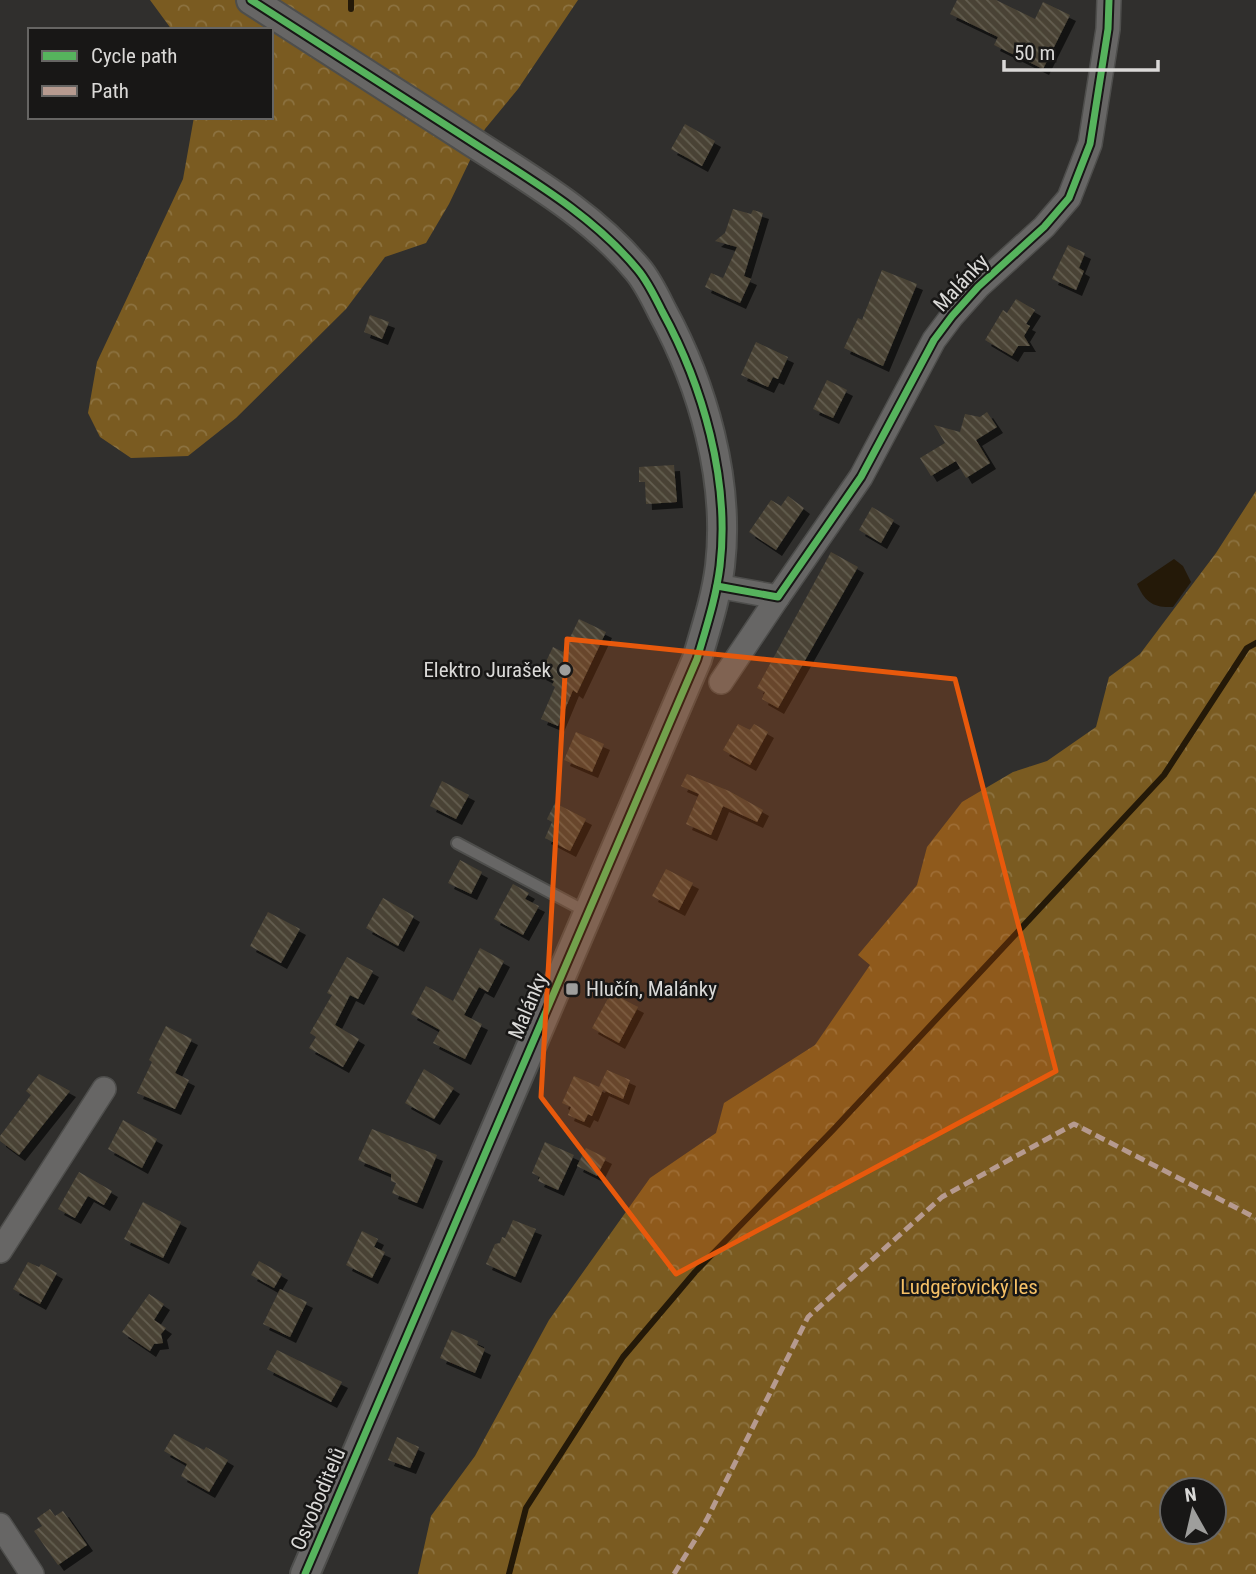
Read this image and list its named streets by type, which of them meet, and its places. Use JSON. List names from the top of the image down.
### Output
{
  "streets": {
    "street": ["Malánky", "Osvoboditelů"]
  },
  "crossings": [
    ["Malánky", "Osvoboditelů"]
  ],
  "parks": ["Ludgeřovický les"],
  "places": {
    "other": ["Elektro Jurašek"],
    "transit": ["Hlučín, Malánky"]
  },
  "legend": ["Cycle path", "Path"],
  "scale_bar": "50 m",
  "north": "top"
}
